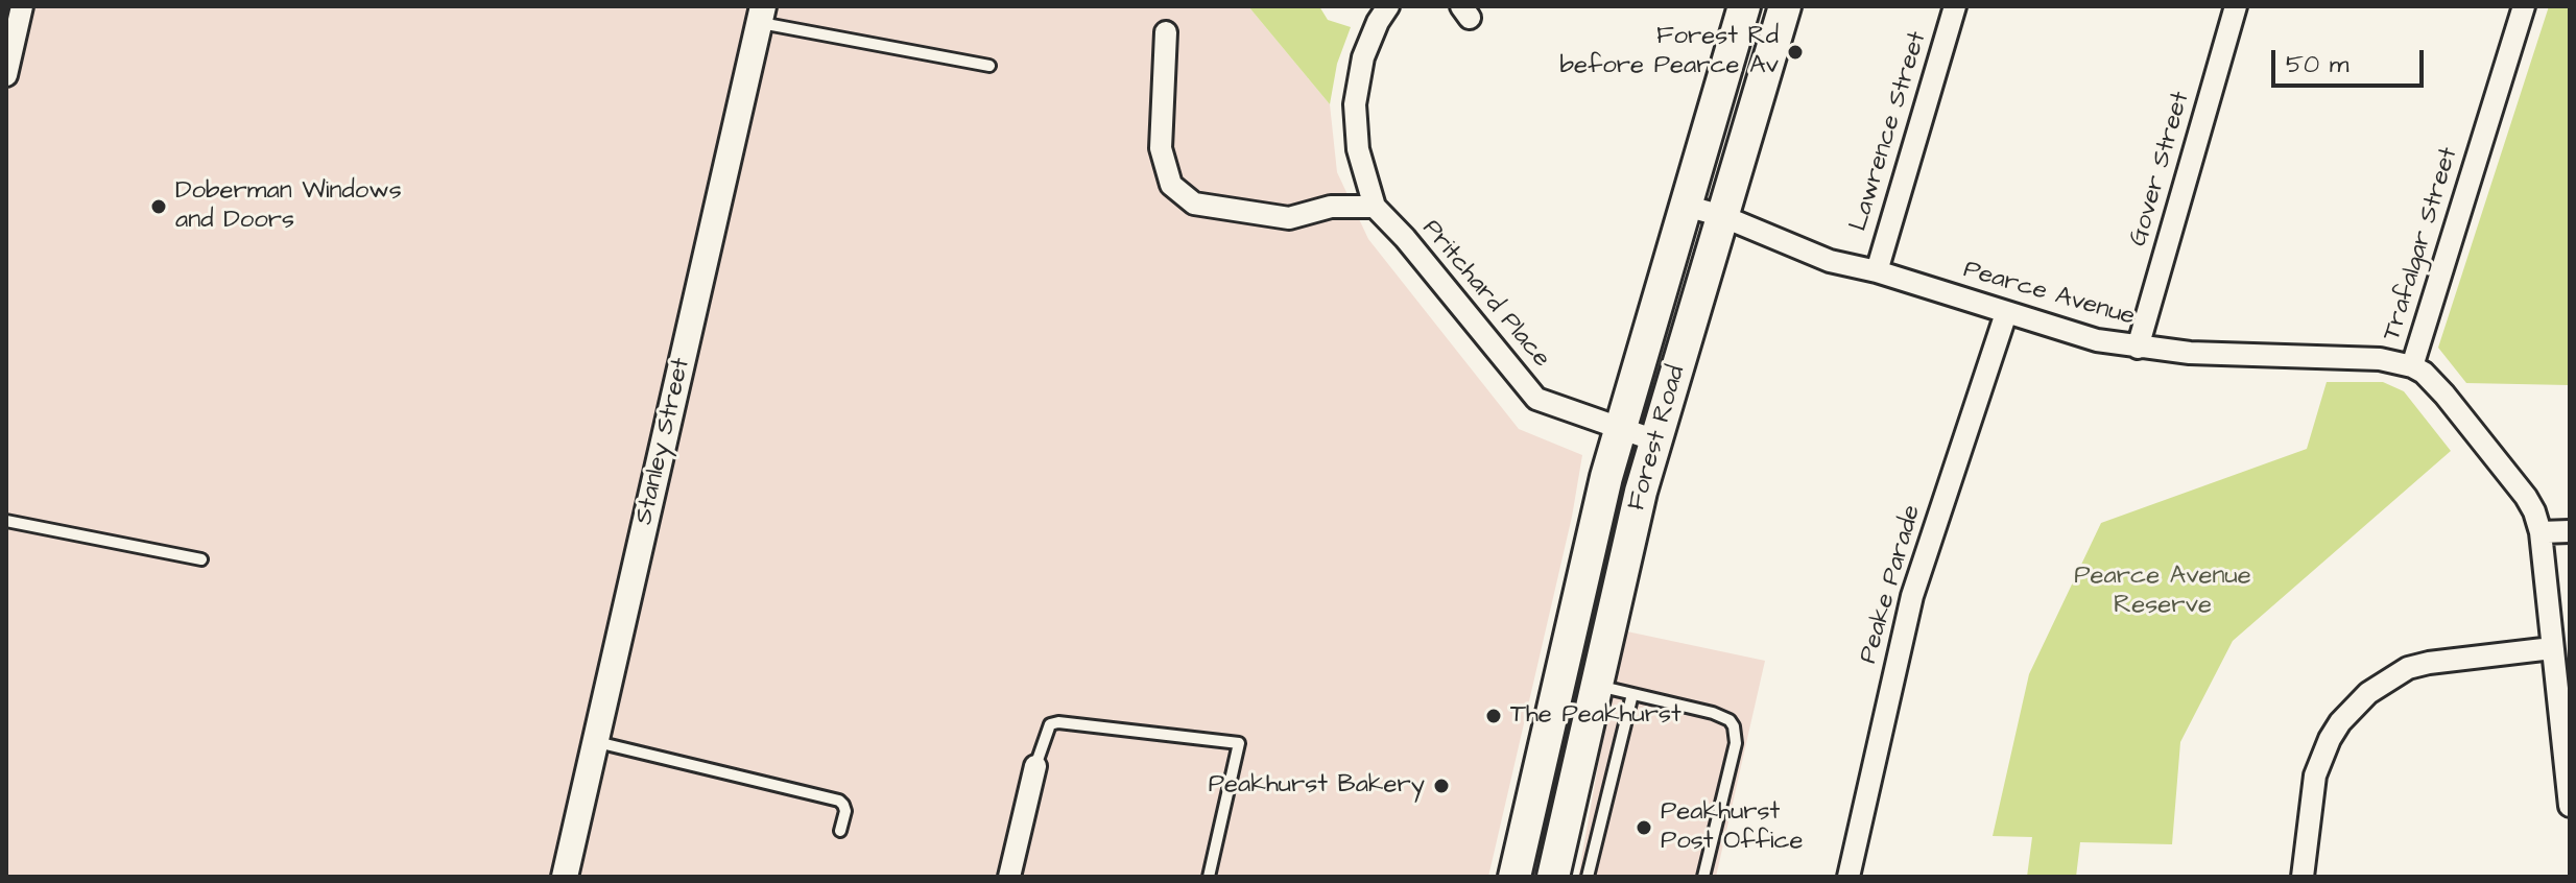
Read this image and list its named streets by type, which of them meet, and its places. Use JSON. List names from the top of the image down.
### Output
{
  "streets": {
    "main road": ["Forest Road"],
    "street": [
      "Lawrence Street",
      "Gover Street",
      "Trafalgar Street",
      "Pritchard Place",
      "Pearce Avenue",
      "Stanley Street",
      "Peake Parade"
    ]
  },
  "crossings": [
    ["Lawrence Street", "Pearce Avenue"],
    ["Gover Street", "Pearce Avenue"],
    ["Trafalgar Street", "Pearce Avenue"],
    ["Pritchard Place", "Forest Road"],
    ["Pearce Avenue", "Forest Road"],
    ["Pearce Avenue", "Peake Parade"]
  ],
  "parks": ["Pearce Avenue Reserve"],
  "places": [
    "Forest Rd before Pearce Av",
    "Doberman Windows and Doors",
    "The Peakhurst",
    "Peakhurst Bakery",
    "Peakhurst Post Office"
  ],
  "scale_bar": "50 m"
}
